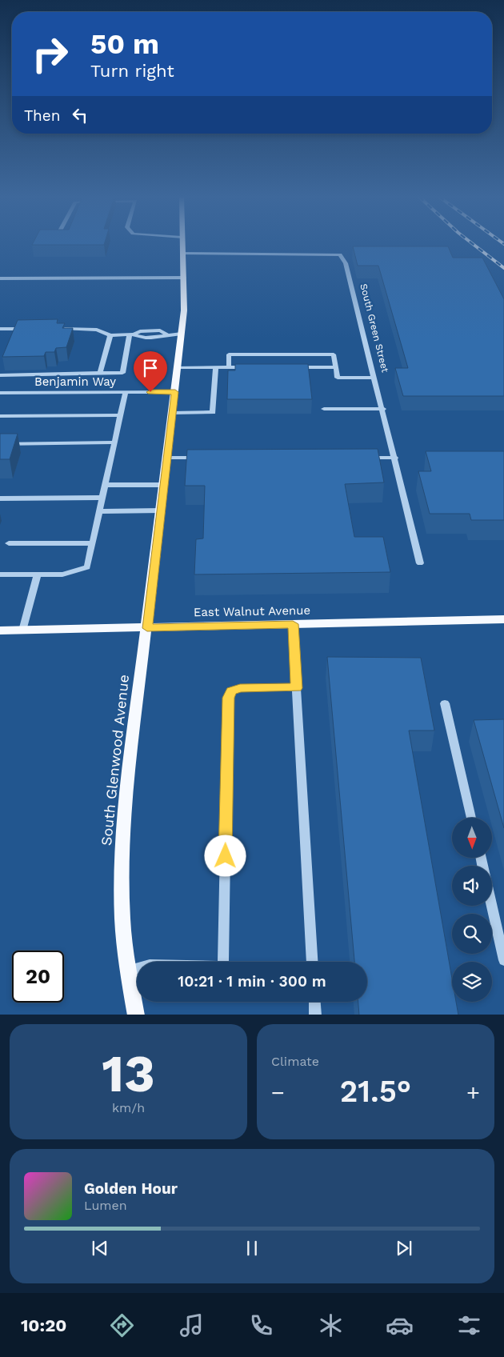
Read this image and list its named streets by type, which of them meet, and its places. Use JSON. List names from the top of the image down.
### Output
{
  "streets": {
    "main road": ["East Walnut Avenue", "South Glenwood Avenue"],
    "street": ["South Green Street", "Benjamin Way"]
  },
  "crossings": [
    ["South Green Street", "South Glenwood Avenue"],
    ["Benjamin Way", "South Glenwood Avenue"],
    ["East Walnut Avenue", "South Glenwood Avenue"]
  ],
  "north": "bottom",
  "page": {
    "turn": ["50 m", "Turn right"],
    "then": "Then",
    "limit": "20",
    "trip": "10:21 · 1 min · 300 m",
    "tile": [
      ["13", "km/h"],
      "Climate"
    ],
    "heat": ["−", "21.5°", "+"],
    "song": ["Golden Hour", "Lumen"],
    "tabs": "10:20"
  }
}
